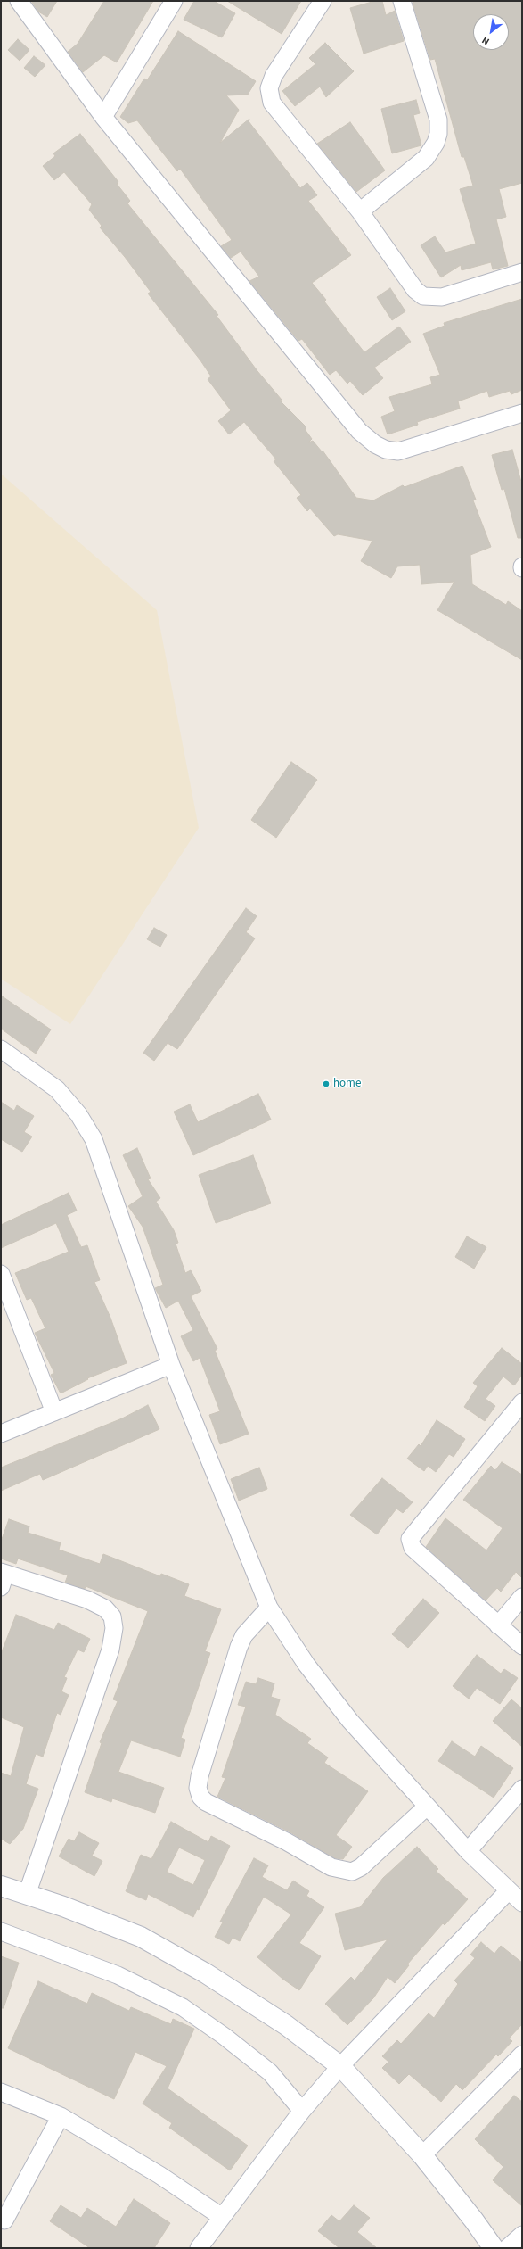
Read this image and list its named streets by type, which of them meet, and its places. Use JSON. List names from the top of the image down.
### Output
{
  "places": ["home"],
  "north": "bottom left"
}
